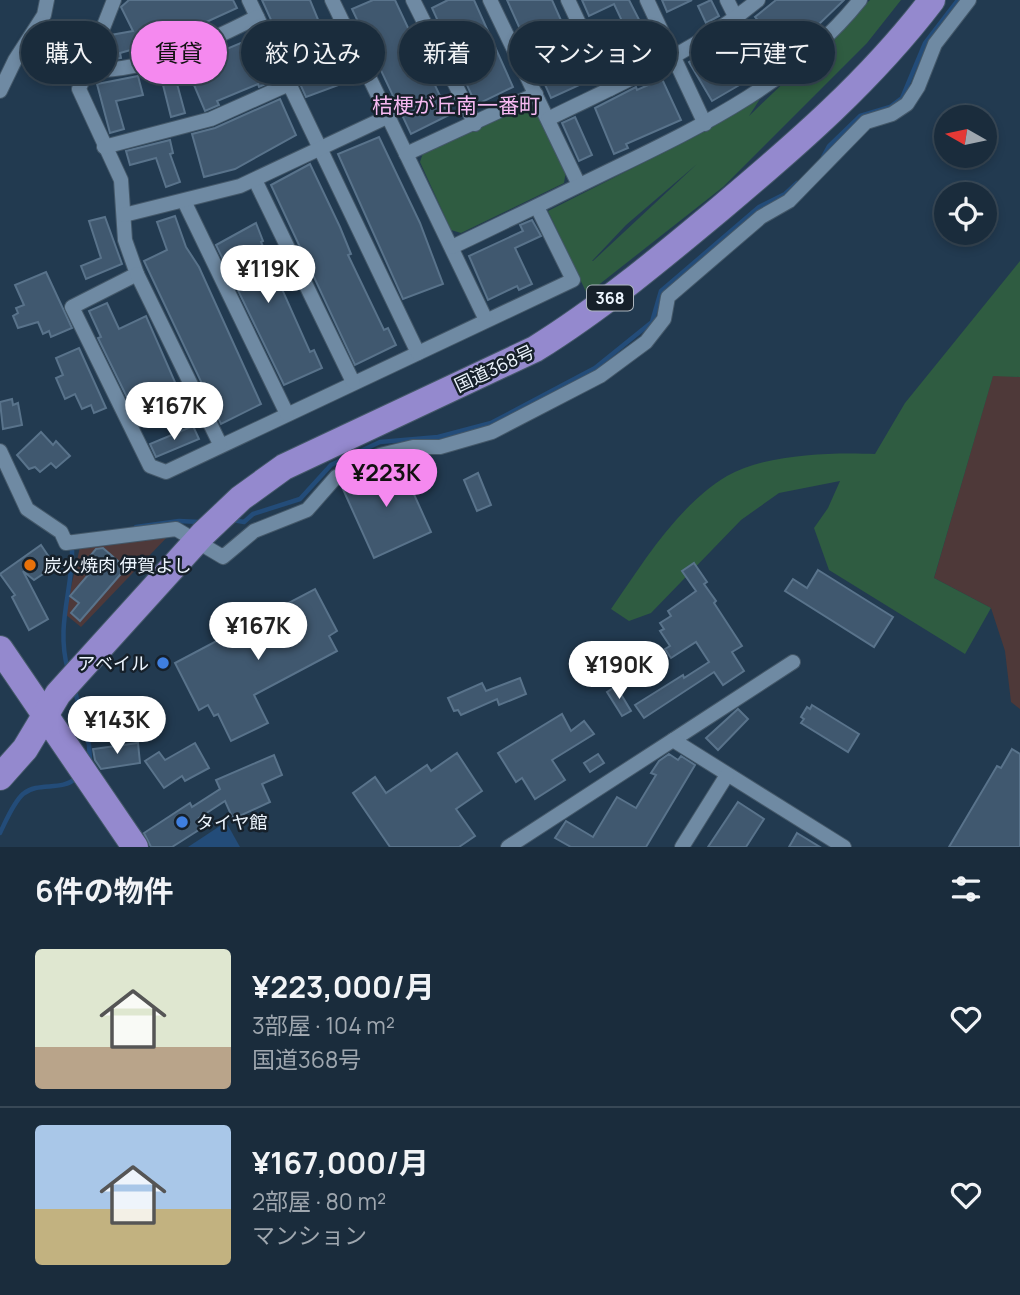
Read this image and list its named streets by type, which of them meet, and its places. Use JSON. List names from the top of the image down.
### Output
{
  "streets": {
    "highway": ["368", "国道368号"]
  },
  "crossings": [
    ["368", "国道368号"]
  ],
  "districts": ["桔梗が丘南一番町"],
  "places": ["炭火焼肉 伊賀よし", "アベイル", "タイヤ館"],
  "north": "left",
  "page": {
    "chip": [
      "購入",
      "賃貸",
      "絞り込み",
      "新着",
      "マンション",
      "一戸建て"
    ],
    "price": [
      "¥119K",
      "¥167K",
      "¥223K",
      "¥167K",
      "¥190K",
      "¥143K"
    ],
    "heading": "6件の物件",
    "list": [
      {
        "name": "¥223,000/月",
        "note": "3部屋 · 104 m² · 国道368号"
      },
      {
        "name": "¥167,000/月",
        "note": "2部屋 · 80 m² · マンション"
      }
    ]
  }
}
